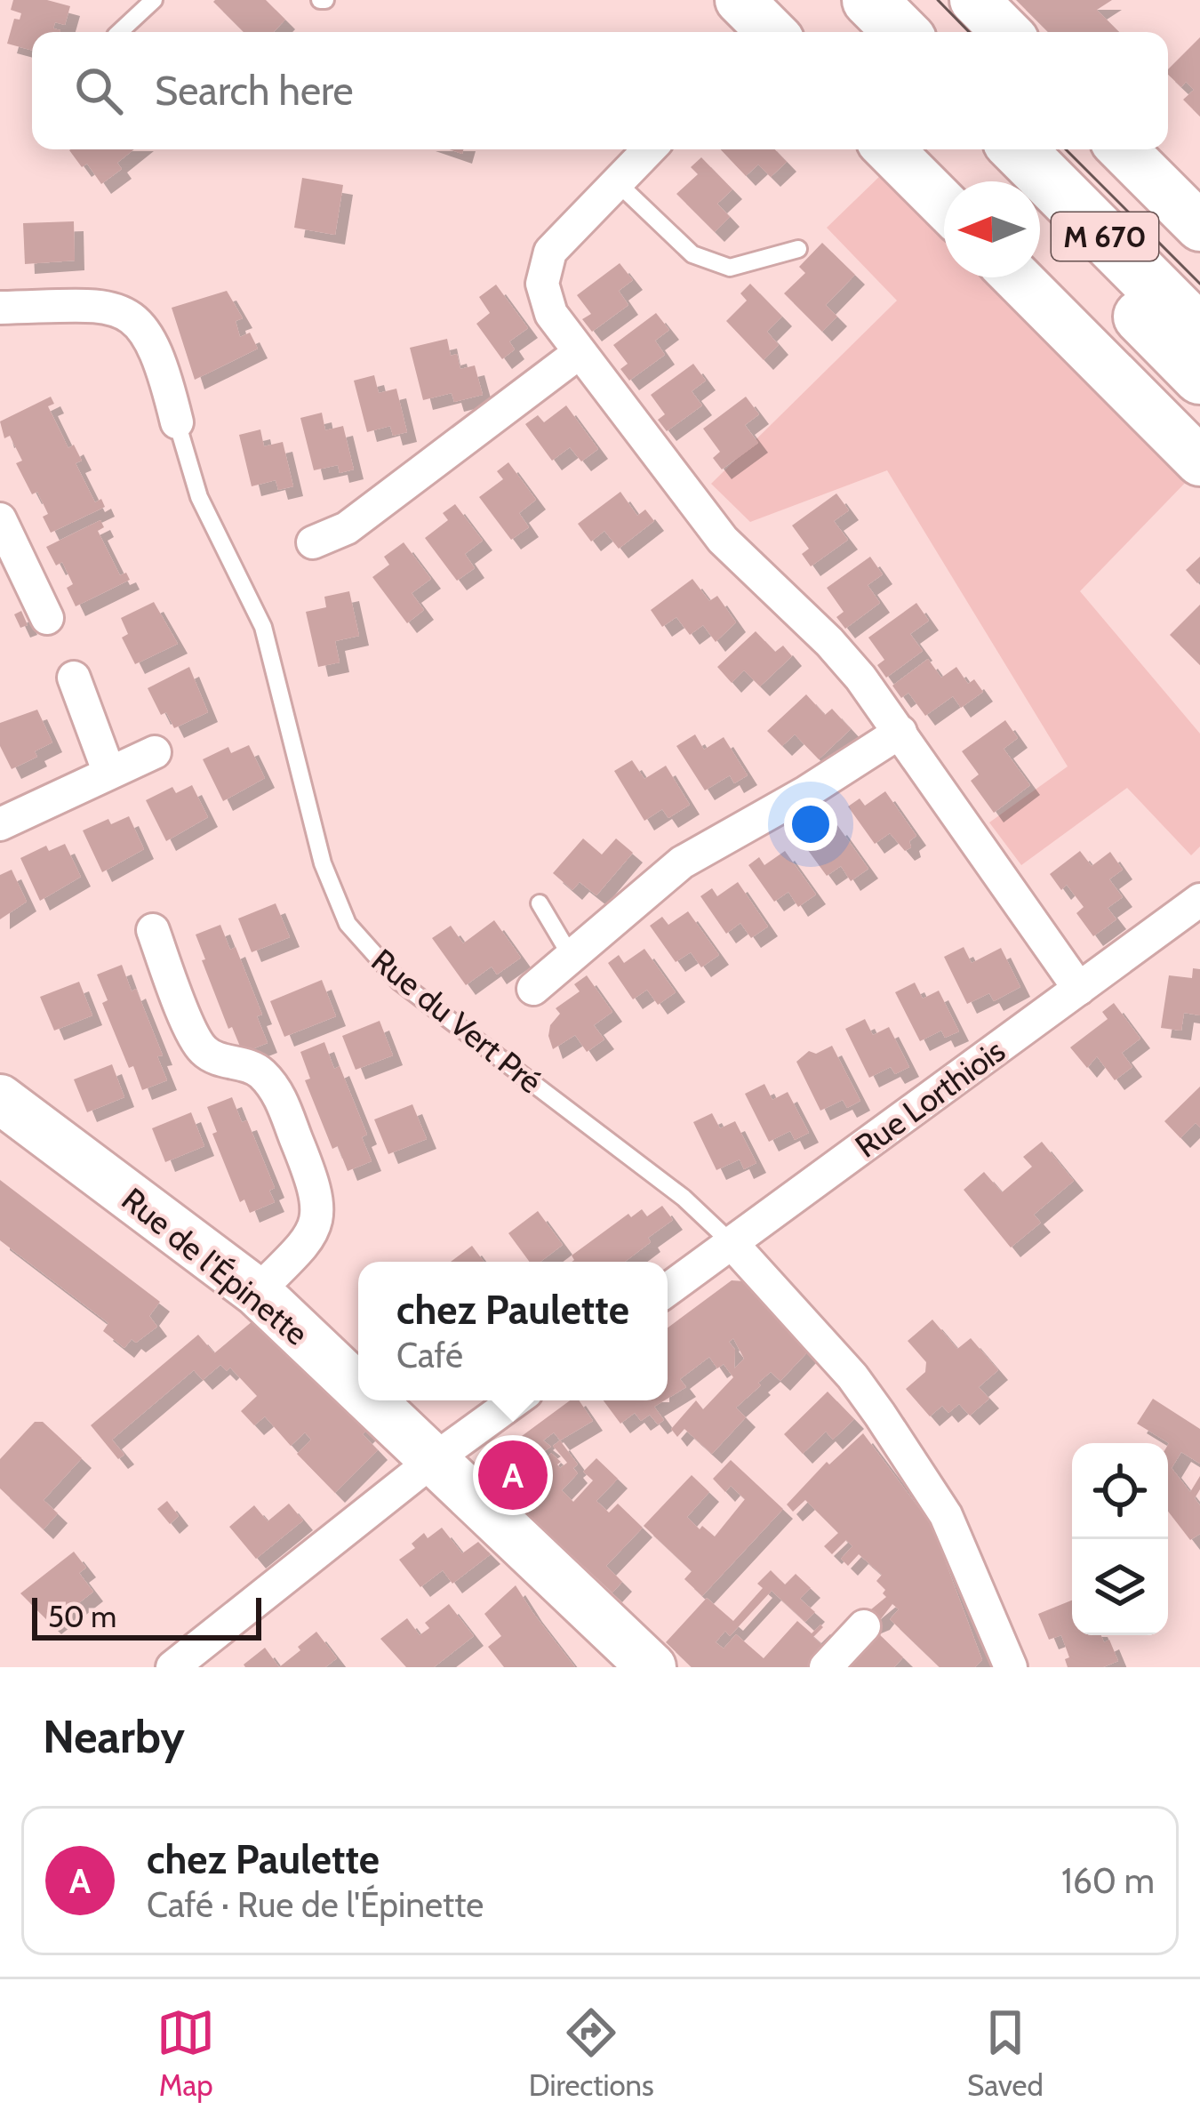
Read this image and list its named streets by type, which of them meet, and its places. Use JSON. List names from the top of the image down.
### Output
{
  "streets": {
    "main road": ["M 670"],
    "street": ["Rue du Vert Pré", "Rue Lorthiois", "Rue de l'Épinette"]
  },
  "crossings": [
    ["Rue du Vert Pré", "Rue Lorthiois"]
  ],
  "scale_bar": "50 m",
  "north": "left",
  "page": {
    "search": "Search here",
    "popup": ["chez Paulette", "Café"],
    "pins": "A",
    "scale": "50 m",
    "heading": "Nearby",
    "list": [
      {
        "mark": "A",
        "name": "chez Paulette",
        "note": "Café · Rue de l'Épinette",
        "value": "160 m"
      }
    ],
    "nav": ["Map", "Directions", "Saved"]
  }
}
